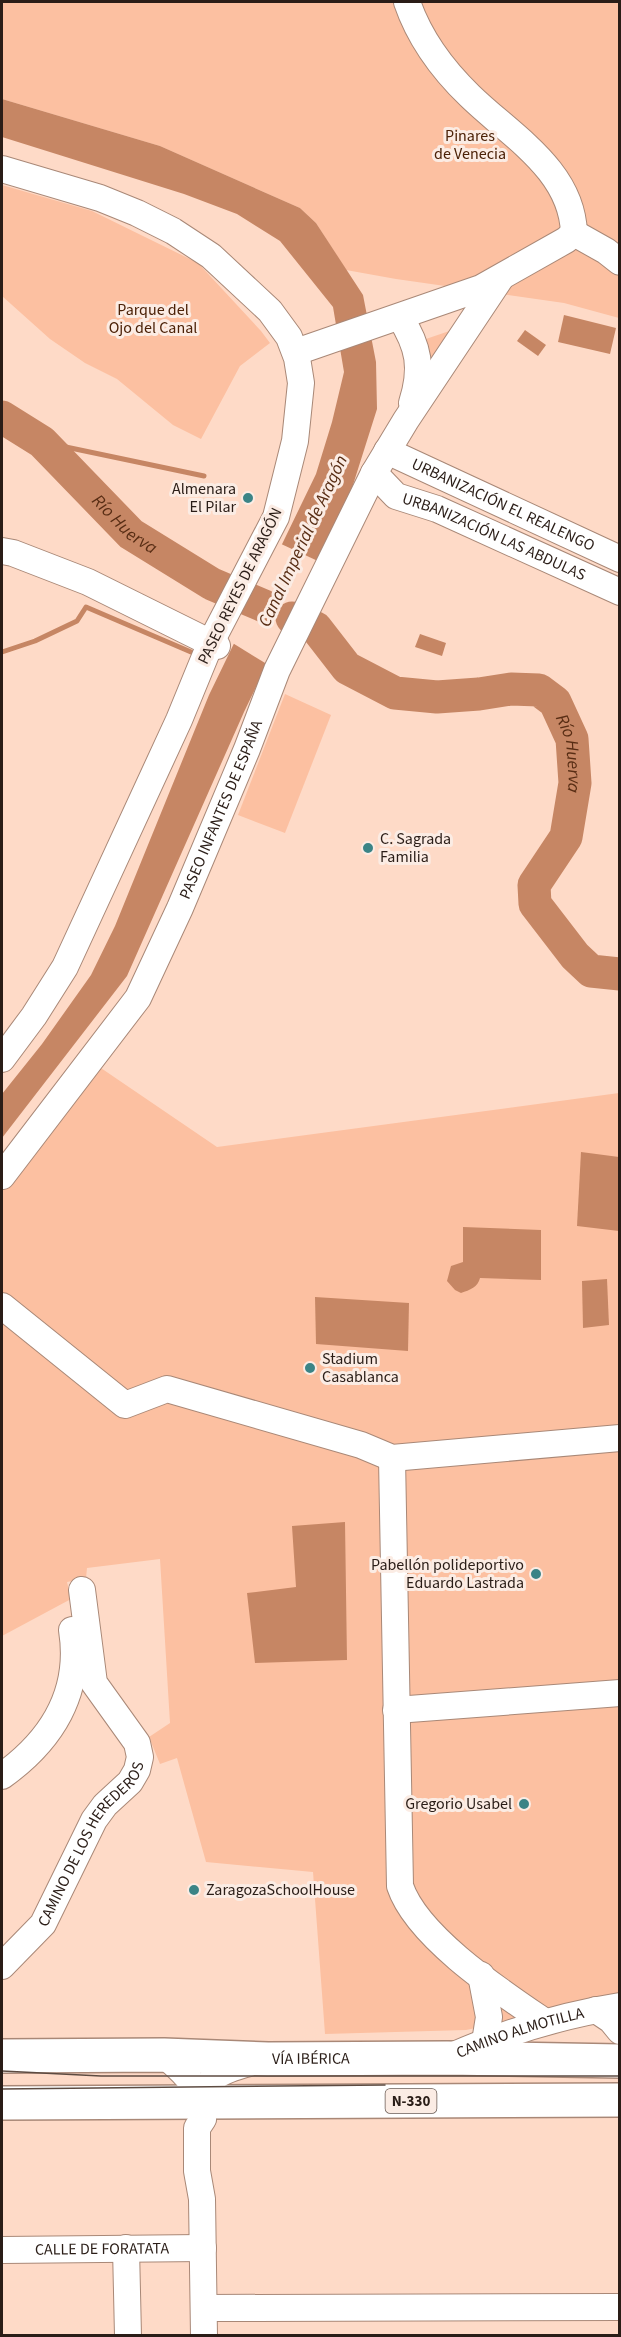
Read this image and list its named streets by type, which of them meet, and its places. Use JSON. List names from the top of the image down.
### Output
{
  "streets": {
    "highway": ["VÍA IBÉRICA", "N-330"],
    "street": [
      "URBANIZACIÓN EL REALENGO",
      "URBANIZACIÓN LAS ABDULAS",
      "PASEO REYES DE ARAGÓN",
      "PASEO INFANTES DE ESPAÑA",
      "CAMINO DE LOS HEREDEROS",
      "CAMINO ALMOTILLA",
      "CALLE DE FORATATA"
    ]
  },
  "crossings": [
    ["URBANIZACIÓN EL REALENGO", "PASEO INFANTES DE ESPAÑA"],
    ["URBANIZACIÓN LAS ABDULAS", "PASEO INFANTES DE ESPAÑA"],
    ["PASEO REYES DE ARAGÓN", "PASEO INFANTES DE ESPAÑA"],
    ["CAMINO ALMOTILLA", "VÍA IBÉRICA"]
  ],
  "water": ["Río Huerva", "Canal Imperial de Aragón"],
  "parks": ["Pinares de Venecia", "Parque del Ojo del Canal"],
  "places": [
    "Almenara El Pilar",
    "C. Sagrada Familia",
    "Stadium Casablanca",
    "Pabellón polideportivo Eduardo Lastrada",
    "Gregorio Usabel",
    "ZaragozaSchoolHouse"
  ]
}
